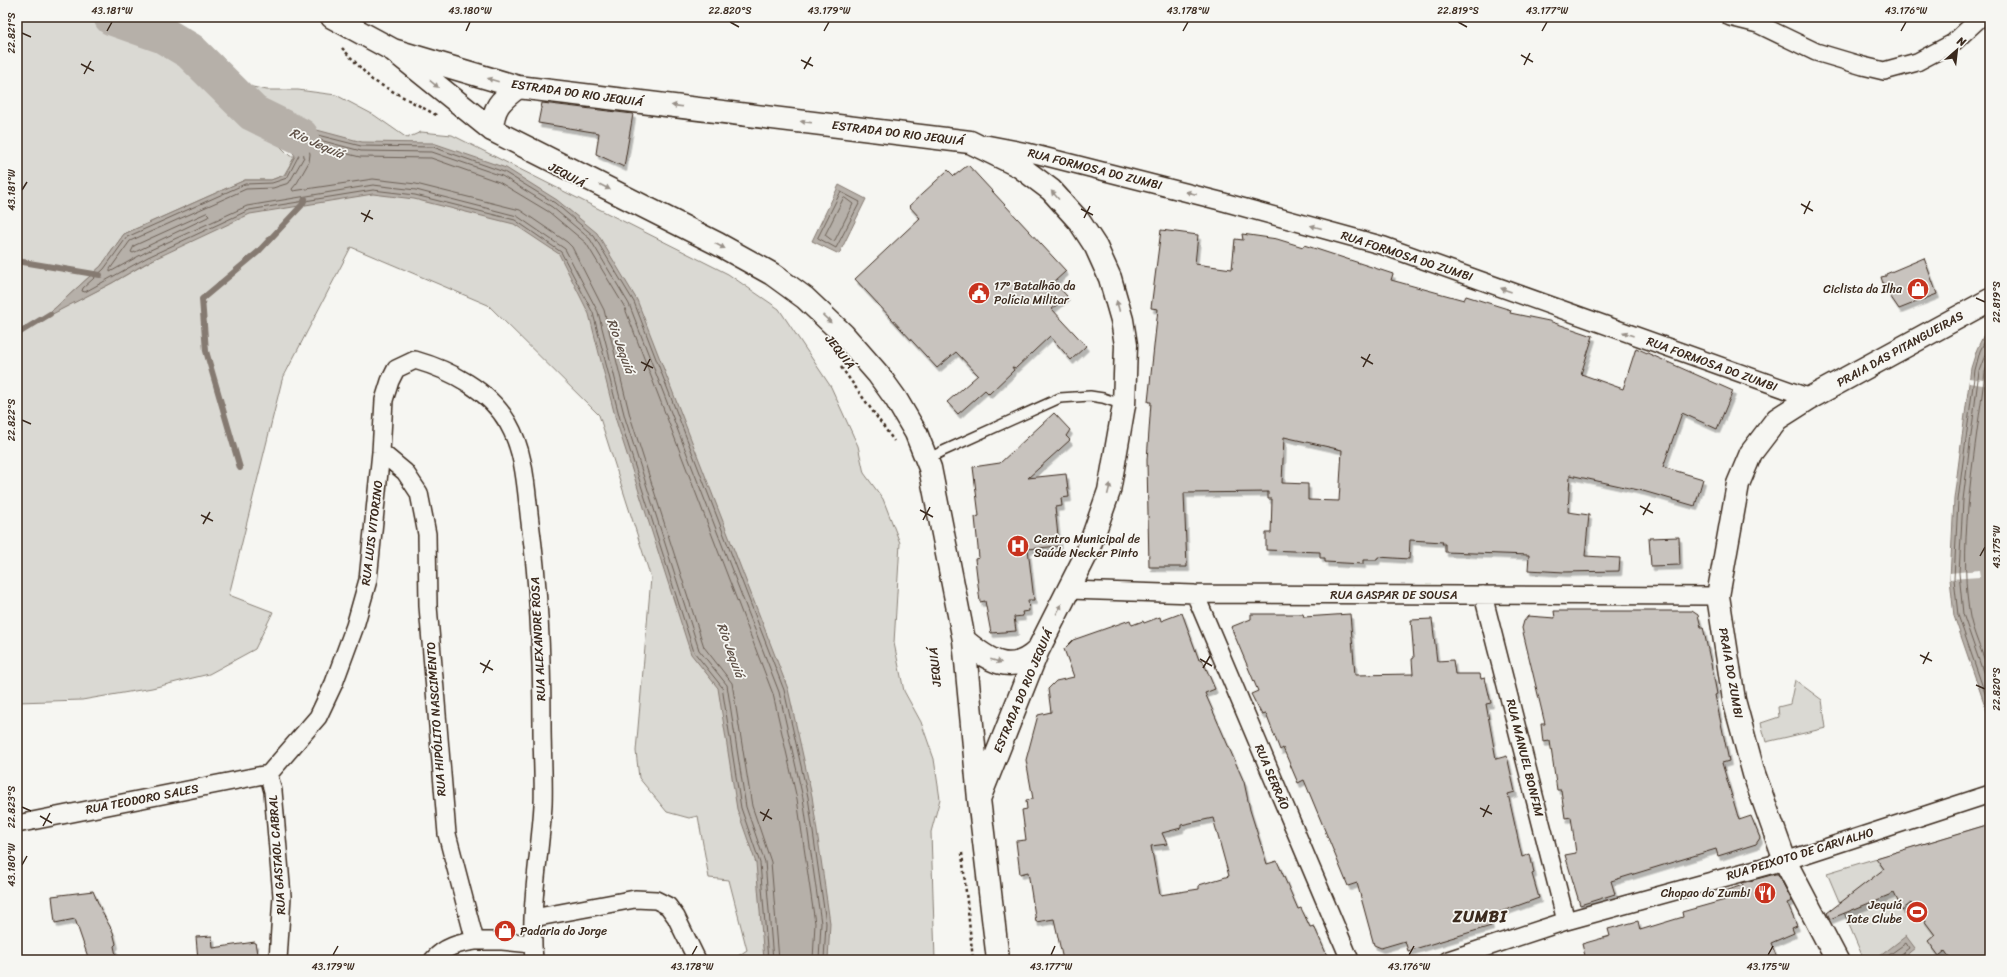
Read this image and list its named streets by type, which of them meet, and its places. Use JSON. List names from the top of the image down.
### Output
{
  "streets": {
    "main road": ["ESTRADA DO RIO JEQUIÁ", "PRAIA DAS PITANGUEIRAS", "PRAIA DO ZUMBI"],
    "street": [
      "RUA FORMOSA DO ZUMBI",
      "RUA LUIS VITORINO",
      "RUA GASPAR DE SOUSA",
      "RUA ALEXANDRE ROSA",
      "RUA HIPÓLITO NASCIMENTO",
      "RUA MANUEL BONFIM",
      "RUA SERRÃO",
      "RUA TEODORO SALES",
      "RUA PEIXOTO DE CARVALHO",
      "RUA GASTAOL CABRAL"
    ],
    "path": ["JEQUIÁ"]
  },
  "crossings": [
    ["ESTRADA DO RIO JEQUIÁ", "RUA FORMOSA DO ZUMBI"],
    ["ESTRADA DO RIO JEQUIÁ", "RUA GASPAR DE SOUSA"],
    ["RUA FORMOSA DO ZUMBI", "PRAIA DAS PITANGUEIRAS"],
    ["RUA FORMOSA DO ZUMBI", "PRAIA DO ZUMBI"],
    ["PRAIA DAS PITANGUEIRAS", "PRAIA DO ZUMBI"],
    ["RUA LUIS VITORINO", "RUA ALEXANDRE ROSA"],
    ["RUA LUIS VITORINO", "RUA HIPÓLITO NASCIMENTO"],
    ["RUA LUIS VITORINO", "RUA TEODORO SALES"],
    ["RUA LUIS VITORINO", "RUA GASTAOL CABRAL"],
    ["RUA GASPAR DE SOUSA", "PRAIA DO ZUMBI"],
    ["RUA GASPAR DE SOUSA", "RUA MANUEL BONFIM"],
    ["RUA GASPAR DE SOUSA", "RUA SERRÃO"],
    ["PRAIA DO ZUMBI", "RUA PEIXOTO DE CARVALHO"],
    ["RUA MANUEL BONFIM", "RUA PEIXOTO DE CARVALHO"],
    ["RUA TEODORO SALES", "RUA GASTAOL CABRAL"]
  ],
  "one_way": ["RUA FORMOSA DO ZUMBI"],
  "districts": ["ZUMBI"],
  "water": ["Rio Jequiá"],
  "places": {
    "shop": ["Ciclista da Ilha", "Padaria do Jorge"],
    "public building": ["17º Batalhão da Polícia Militar"],
    "hospital": ["Centro Municipal de Saúde Necker Pinto"],
    "restaurant": ["Chopao do Zumbi"],
    "sports": ["Jequiá Iate Clube"]
  },
  "north": "top right",
  "coordinates": [
    "43.181°W",
    "43.180°W",
    "22.820°S",
    "43.179°W",
    "43.178°W",
    "22.819°S",
    "43.177°W",
    "43.176°W",
    "22.821°S",
    "22.822°S",
    "43.175°W",
    "22.823°S"
  ]
}
